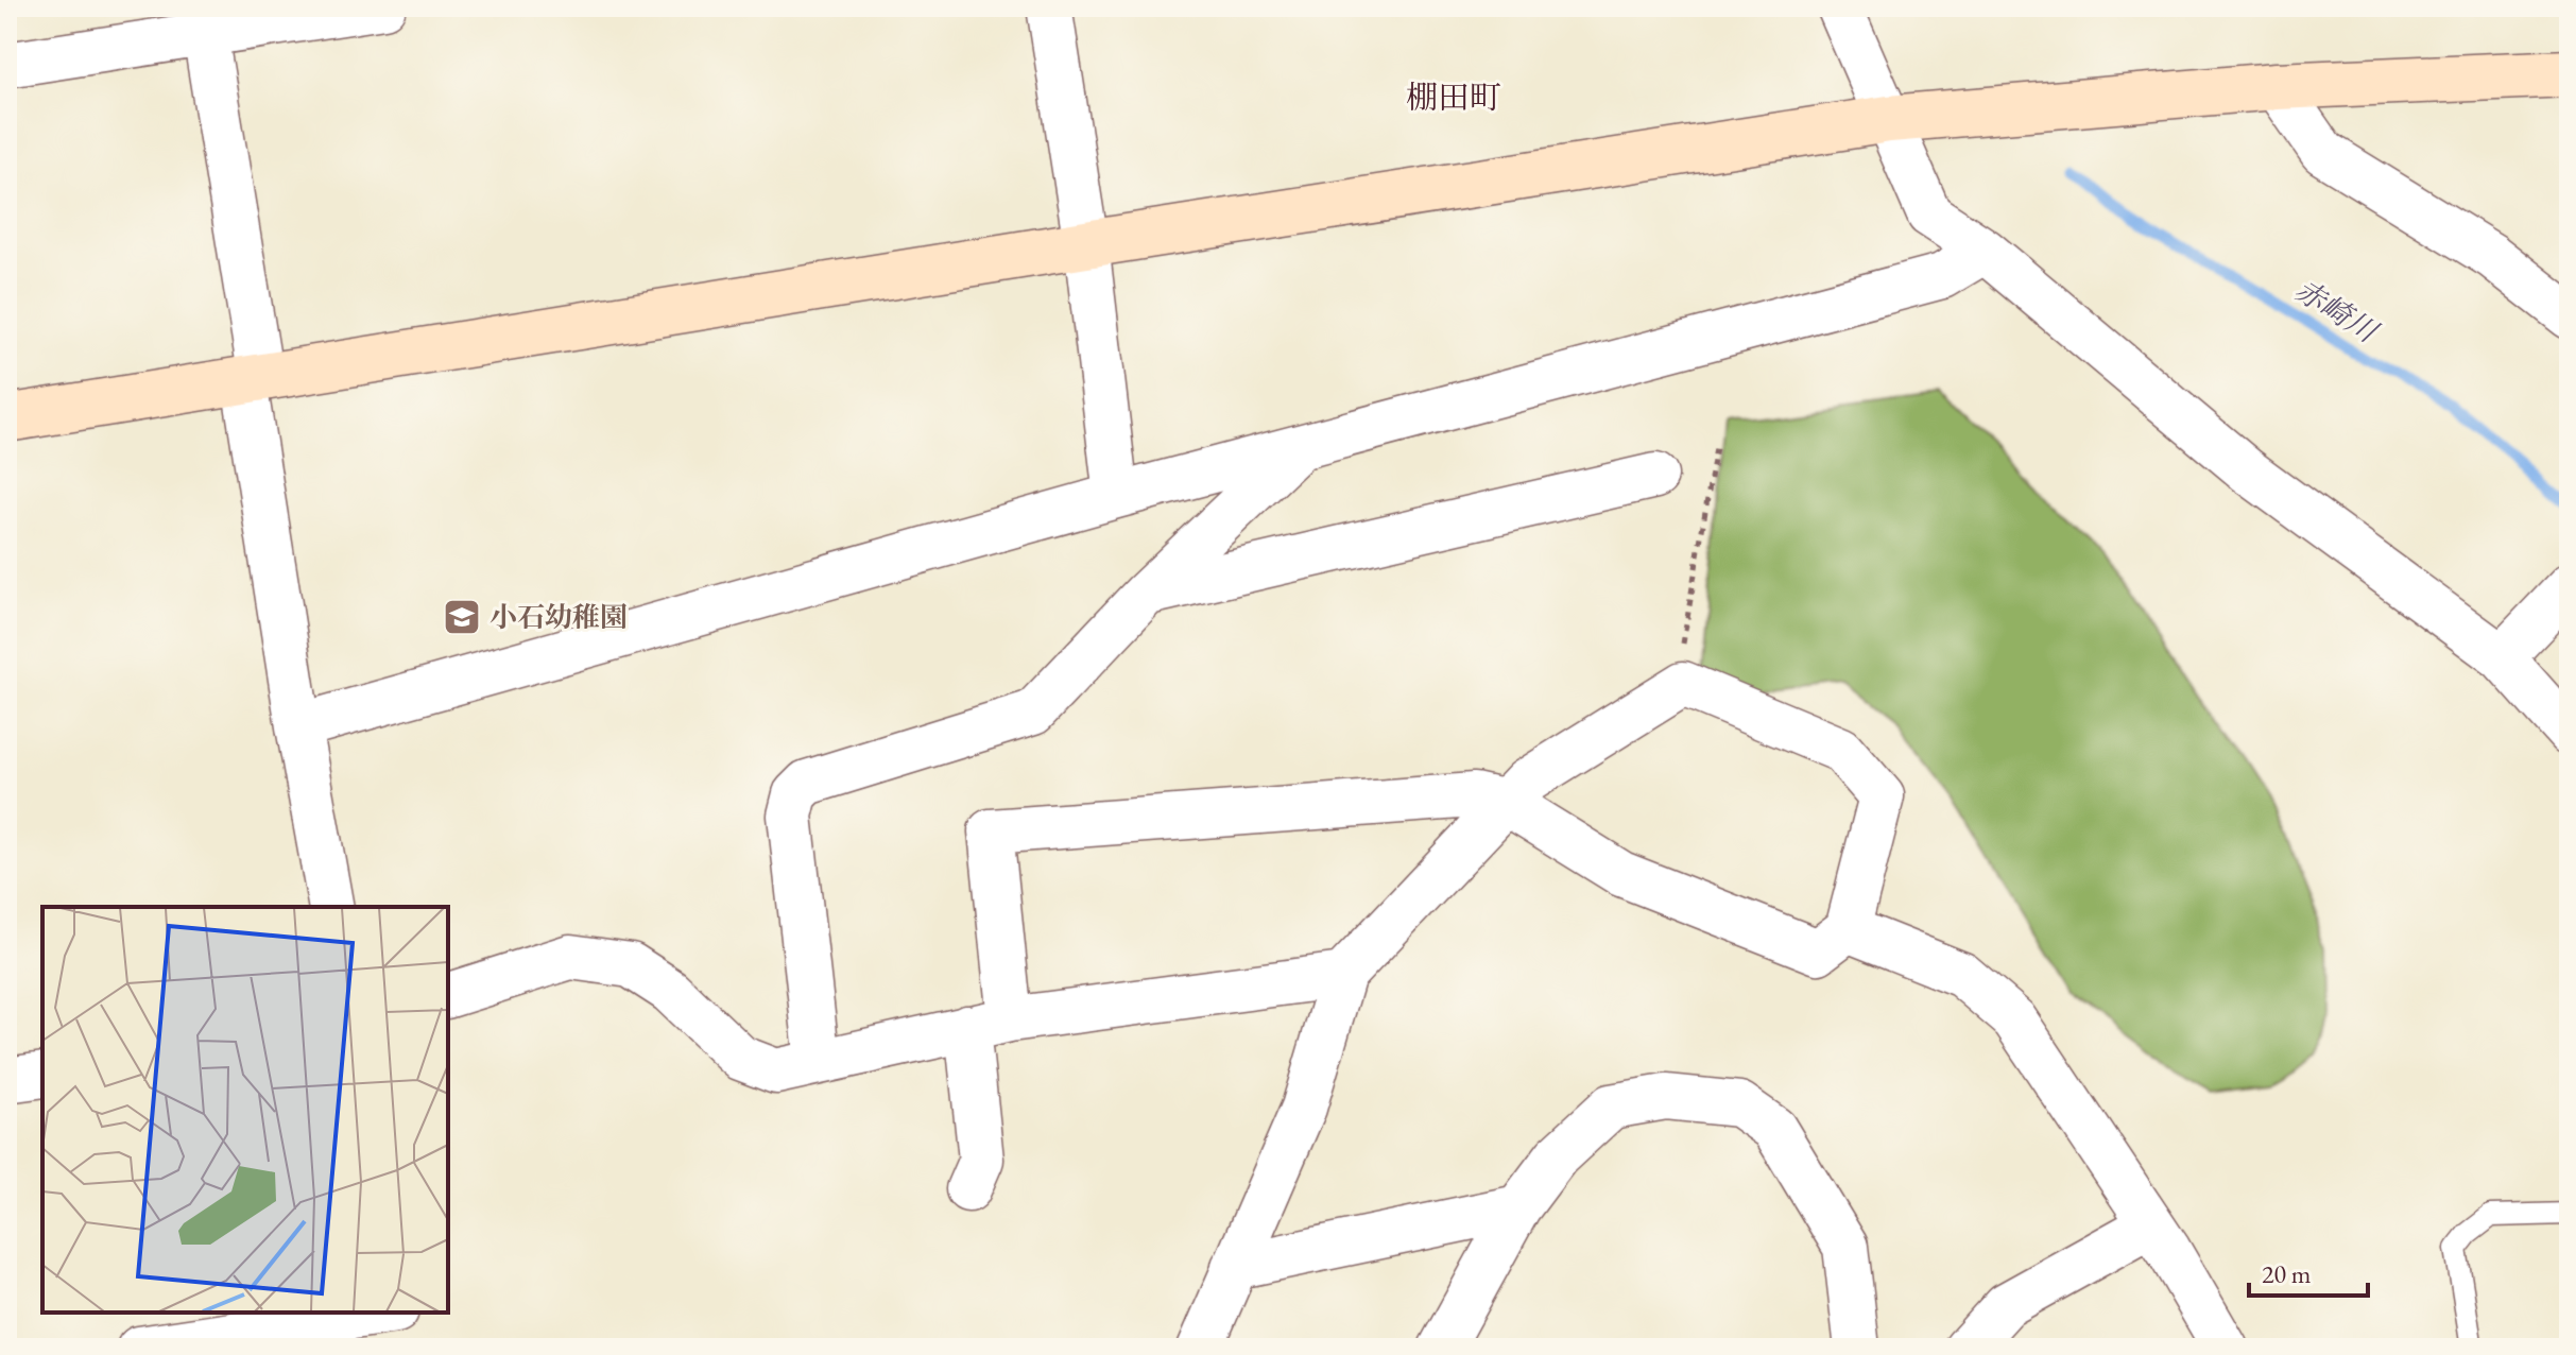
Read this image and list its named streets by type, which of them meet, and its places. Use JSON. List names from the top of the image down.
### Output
{
  "districts": ["棚田町"],
  "water": ["赤崎川"],
  "places": {
    "school or university": ["小石幼稚園"]
  },
  "scale_bar": "20 m"
}
